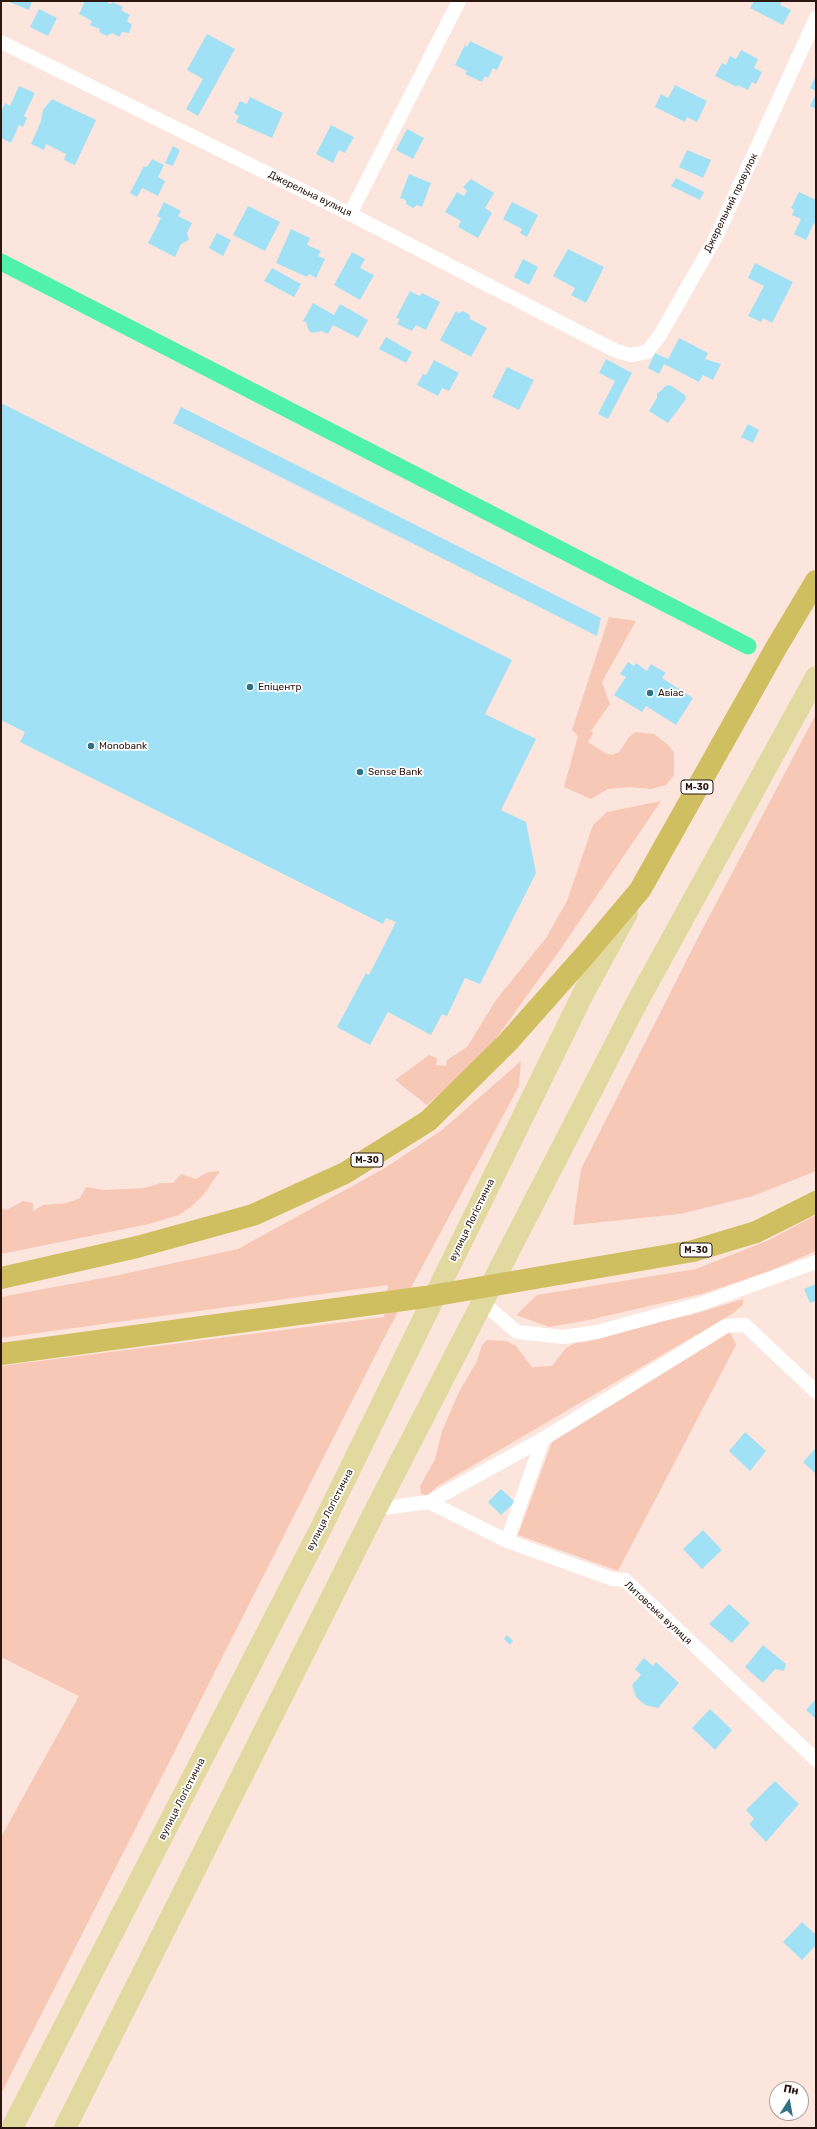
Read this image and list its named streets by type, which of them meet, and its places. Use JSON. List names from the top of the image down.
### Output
{
  "streets": {
    "highway": ["М-30"],
    "main road": ["вулиця Логістична"],
    "street": ["Джерельна вулиця", "Джерельний провулок", "Литовська вулиця"]
  },
  "crossings": [
    ["Джерельна вулиця", "Джерельний провулок"],
    ["М-30", "вулиця Логістична"]
  ],
  "places": [
    "Епіцентр",
    "Авіас",
    "Monobank",
    "Sense Bank"
  ],
  "north": "top"
}
